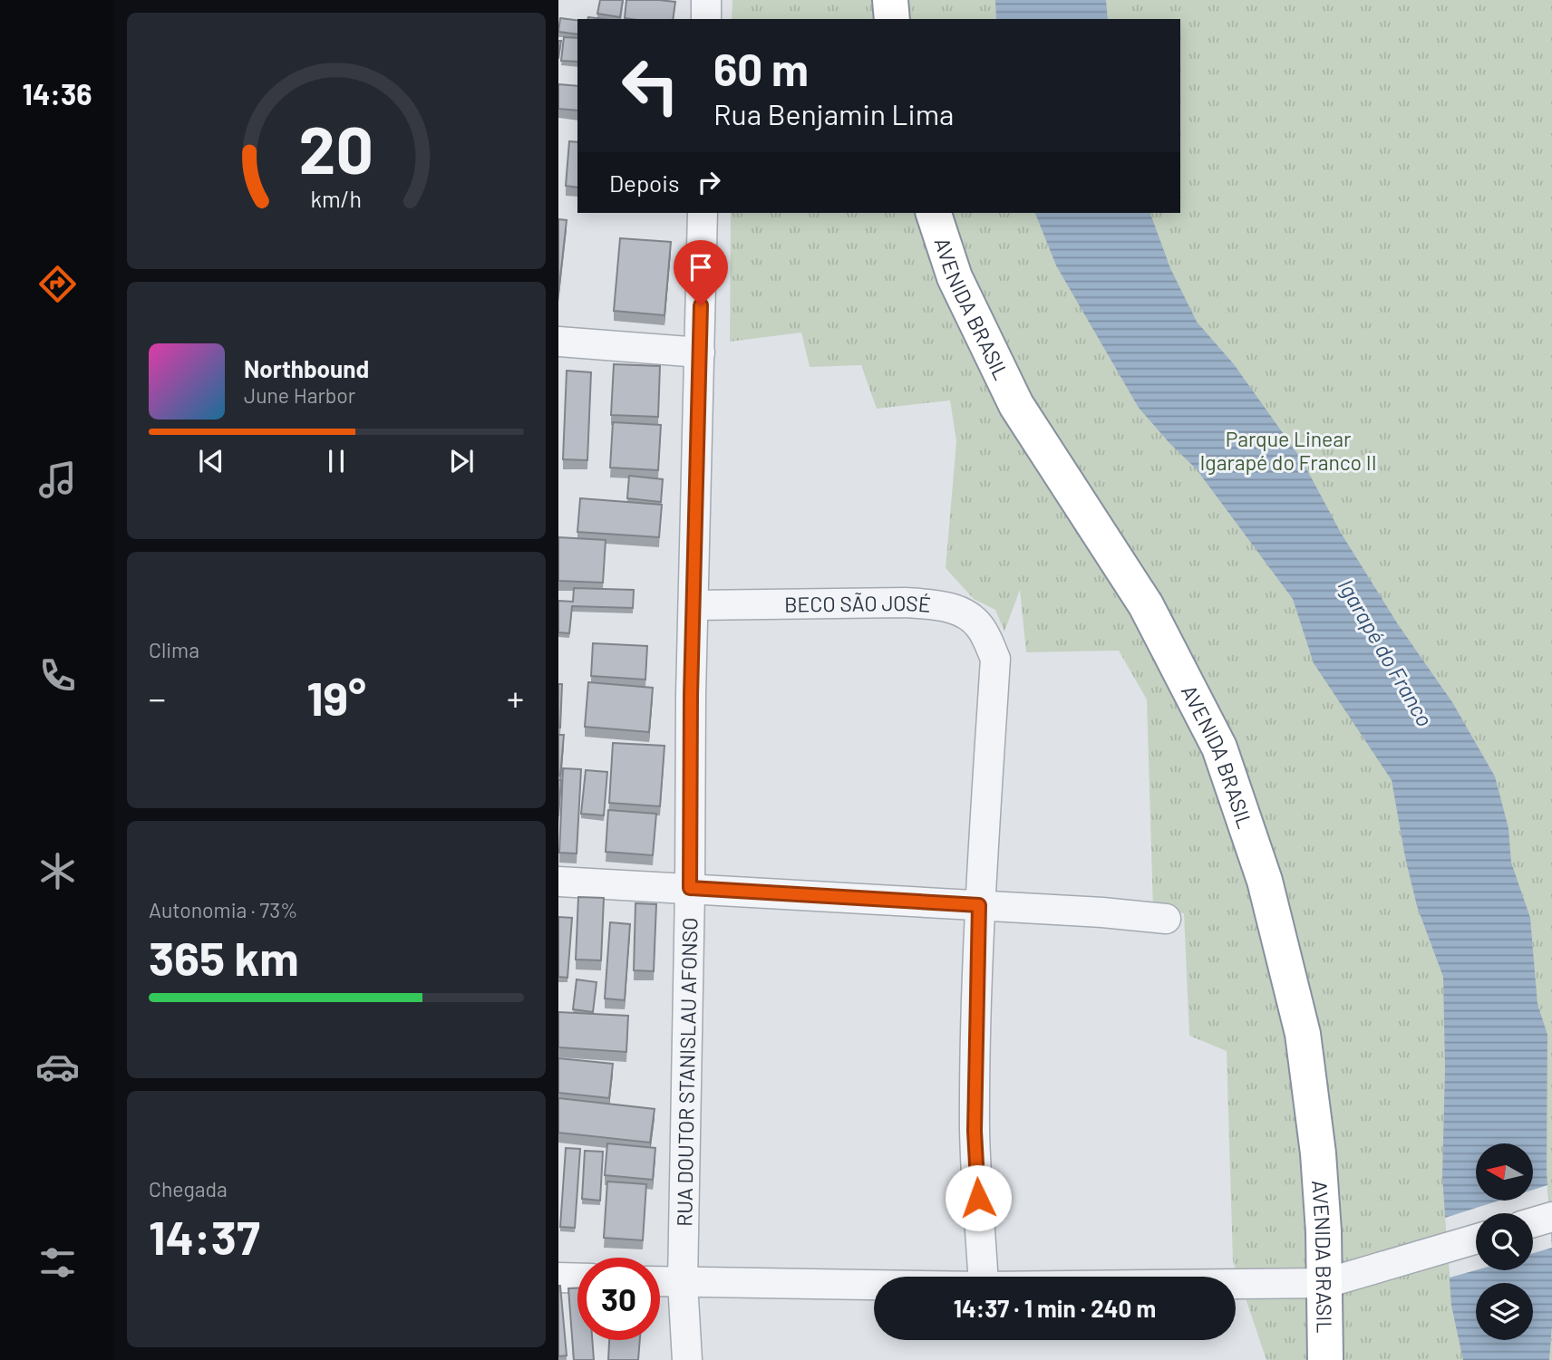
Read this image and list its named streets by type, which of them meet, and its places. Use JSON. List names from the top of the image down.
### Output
{
  "streets": {
    "highway": ["AVENIDA BRASIL"],
    "street": ["BECO SÃO JOSÉ", "RUA DOUTOR STANISLAU AFONSO"]
  },
  "crossings": [
    ["BECO SÃO JOSÉ", "RUA DOUTOR STANISLAU AFONSO"]
  ],
  "water": ["Igarapé do Franco"],
  "parks": ["Parque Linear Igarapé do Franco II"],
  "north": "left",
  "page": {
    "tabs": "14:36",
    "turn": ["60 m", "Rua Benjamin Lima"],
    "then": "Depois",
    "song": ["Northbound", "June Harbor"],
    "tile": [
      "Clima",
      ["Autonomia · 73%", "365 km"],
      ["Chegada", "14:37"]
    ],
    "heat": ["−", "19°", "+"],
    "limit": "30",
    "trip": "14:37 · 1 min · 240 m",
    "gauge": ["20", "km/h"]
  }
}
